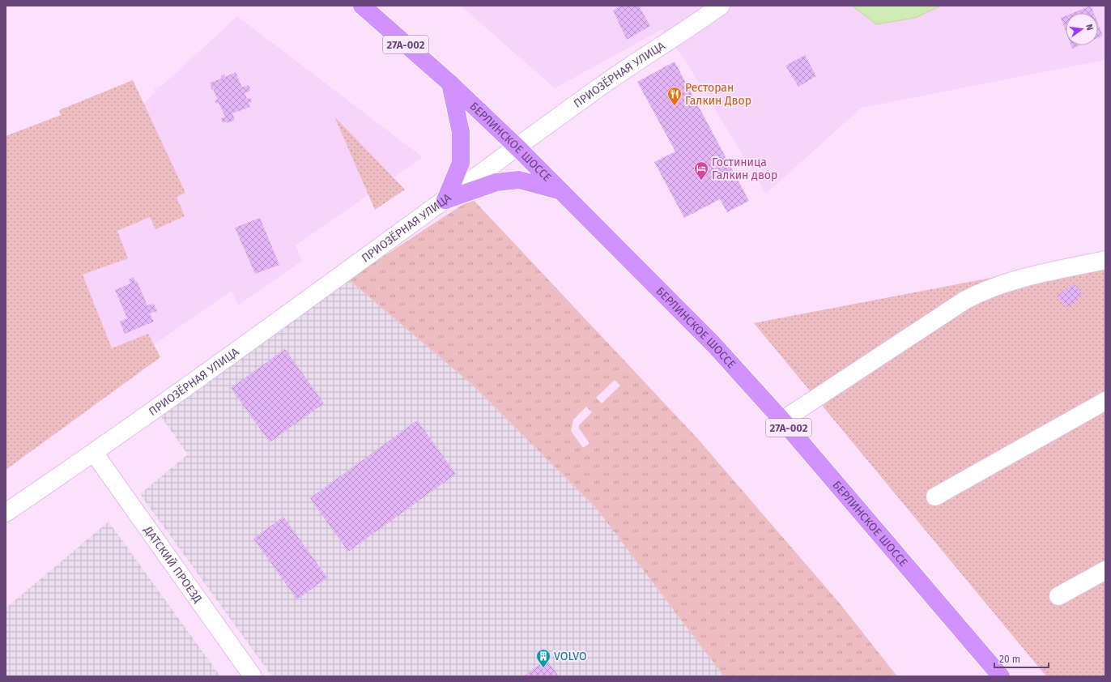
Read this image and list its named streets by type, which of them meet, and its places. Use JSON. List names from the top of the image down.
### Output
{
  "streets": {
    "highway": ["27А-002", "БЕРЛИНСКОЕ ШОССЕ"],
    "street": ["ПРИОЗЁРНАЯ УЛИЦА", "ДАТСКИЙ ПРОЕЗД"]
  },
  "crossings": [
    ["ПРИОЗЁРНАЯ УЛИЦА", "БЕРЛИНСКОЕ ШОССЕ"],
    ["ПРИОЗЁРНАЯ УЛИЦА", "ДАТСКИЙ ПРОЕЗД"]
  ],
  "places": {
    "restaurant": ["Ресторан Галкин Двор"],
    "hotel": ["Гостиница Галкин двор"],
    "building": ["VOLVO"]
  },
  "scale_bar": "20 m",
  "north": "right"
}
